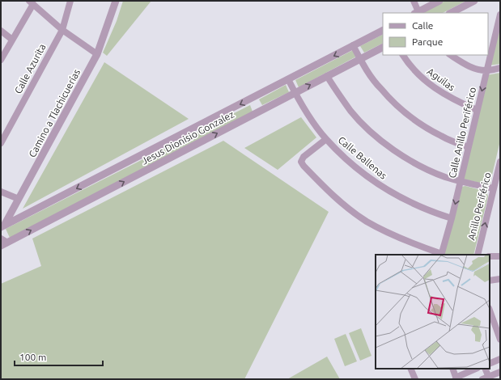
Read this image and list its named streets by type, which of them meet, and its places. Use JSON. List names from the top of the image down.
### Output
{
  "streets": {
    "street": [
      "Calle Azurita",
      "Aguilas",
      "Camino a Tlachicuerías",
      "Calle Anillo Periférico",
      "Jesus Dionisio Gonzalez",
      "Calle Ballenas",
      "Anillo Periférico"
    ]
  },
  "crossings": [
    ["Aguilas", "Calle Anillo Periférico"],
    ["Camino a Tlachicuerías", "Jesus Dionisio Gonzalez"],
    ["Calle Anillo Periférico", "Calle Ballenas"],
    ["Jesus Dionisio Gonzalez", "Calle Ballenas"]
  ],
  "one_way": ["Anillo Periférico"],
  "legend": ["Calle", "Parque"],
  "scale_bar": "100 m"
}
